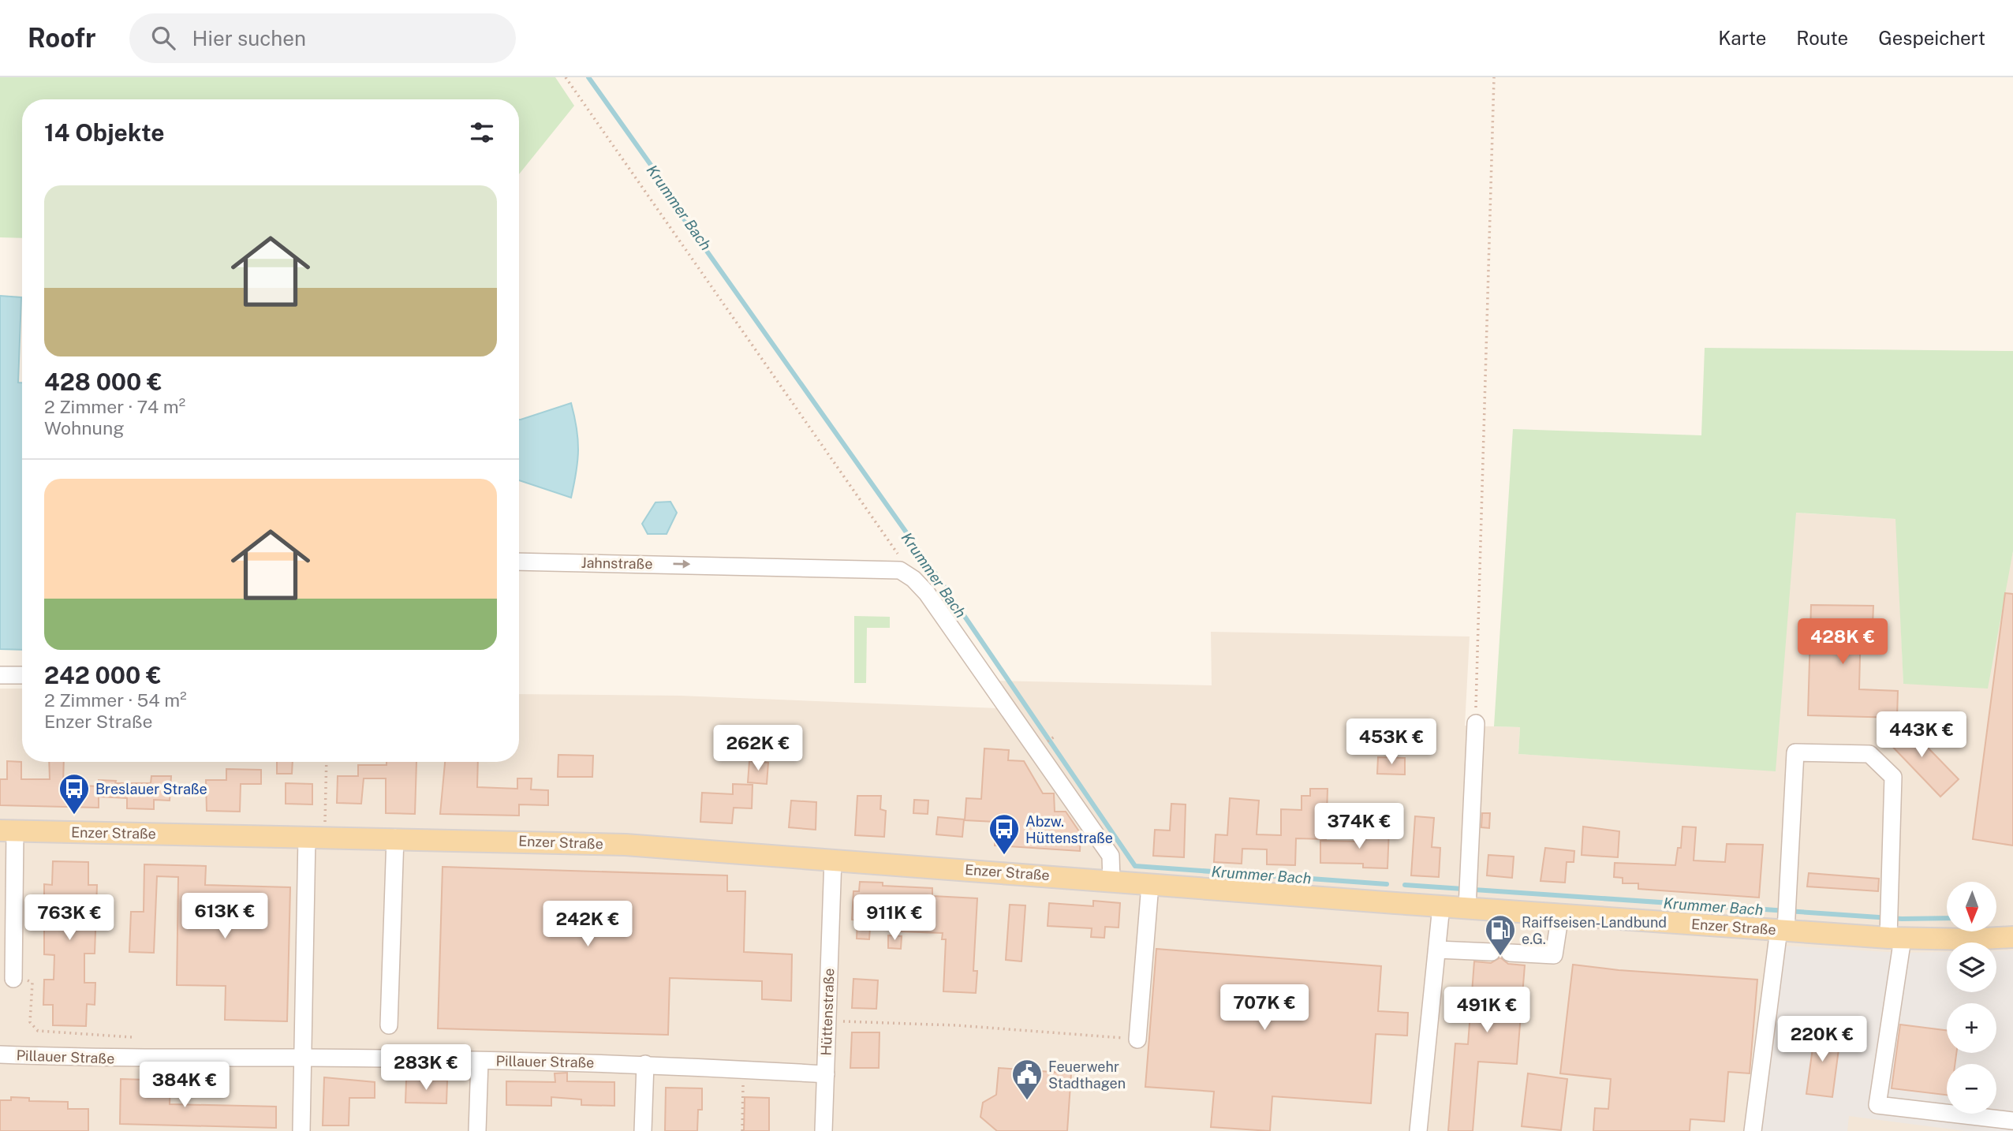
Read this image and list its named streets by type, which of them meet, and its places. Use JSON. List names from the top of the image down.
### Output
{
  "streets": {
    "main road": ["Enzer Straße"],
    "street": ["Jahnstraße", "Hüttenstraße", "Pillauer Straße"]
  },
  "crossings": [
    ["Enzer Straße", "Hüttenstraße"],
    ["Hüttenstraße", "Pillauer Straße"]
  ],
  "one_way": ["Jahnstraße"],
  "water": ["Krummer Bach"],
  "places": {
    "bus stop": ["Breslauer Straße", "Abzw. Hüttenstraße"],
    "fuel station": ["Raiffseisen-Landbund e.G."],
    "public building": ["Feuerwehr Stadthagen"]
  },
  "north": "bottom",
  "page": {
    "header": "Roofr",
    "search": "Hier suchen",
    "nav": ["Karte", "Route", "Gespeichert"],
    "heading": "14 Objekte",
    "list": [
      {
        "name": "428 000 €",
        "note": "2 Zimmer · 74 m² · Wohnung"
      },
      {
        "name": "242 000 €",
        "note": "2 Zimmer · 54 m² · Enzer Straße"
      }
    ],
    "price": [
      "428K €",
      "443K €",
      "453K €",
      "262K €",
      "374K €",
      "613K €",
      "763K €",
      "911K €",
      "242K €",
      "707K €",
      "491K €",
      "220K €",
      "283K €",
      "384K €"
    ],
    "map_buttons": ["+", "−"]
  }
}
